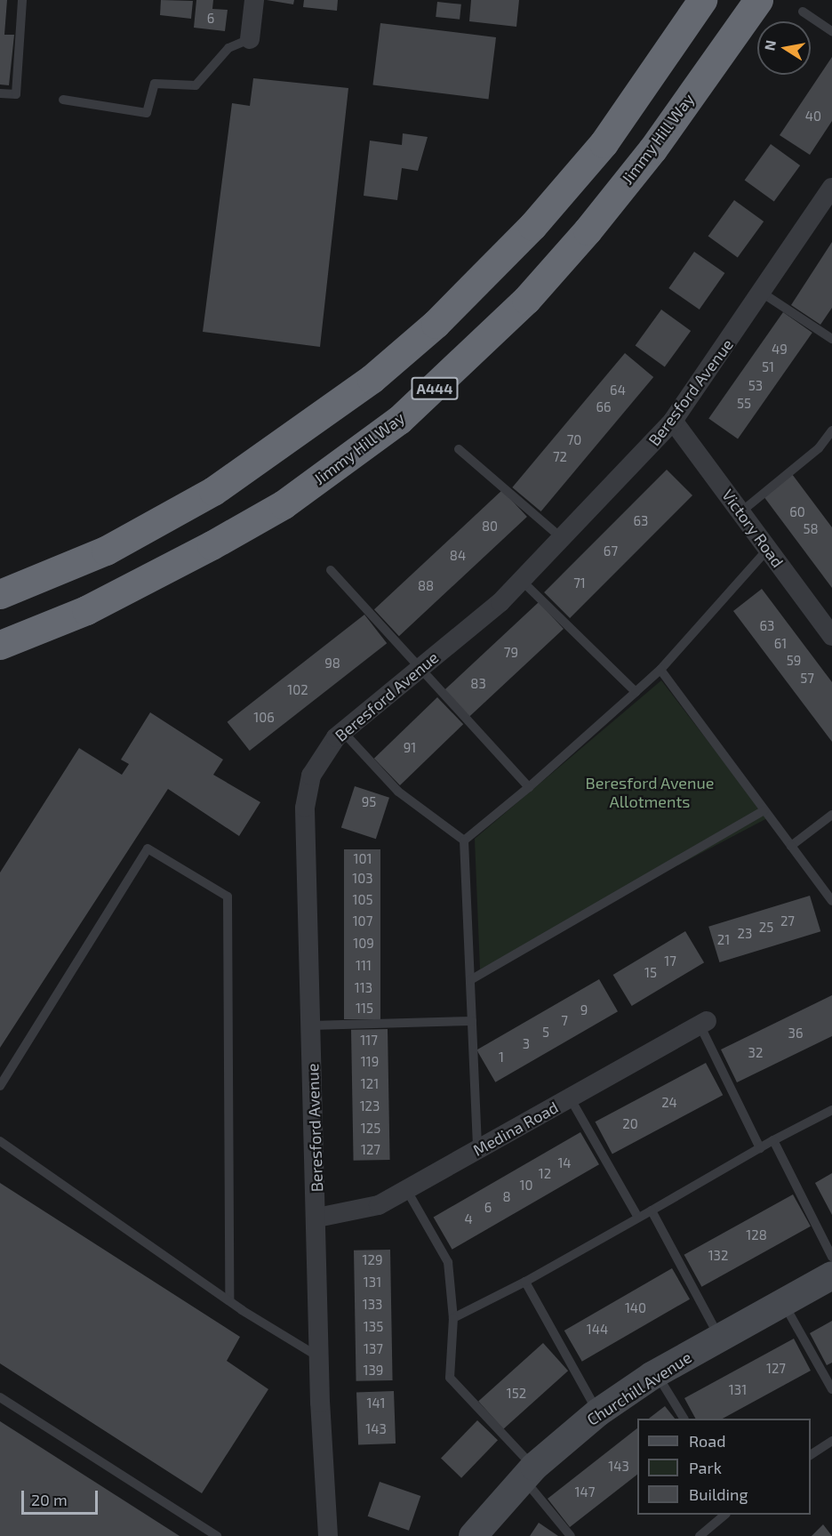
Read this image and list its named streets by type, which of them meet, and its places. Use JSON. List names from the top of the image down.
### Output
{
  "streets": {
    "highway": ["Jimmy Hill Way", "A444"],
    "street": [
      "Beresford Avenue",
      "Victory Road",
      "Medina Road",
      "Churchill Avenue"
    ]
  },
  "crossings": [
    ["Beresford Avenue", "Victory Road"],
    ["Beresford Avenue", "Medina Road"]
  ],
  "parks": ["Beresford Avenue Allotments"],
  "house_numbers": [
    "6",
    "40",
    "49",
    "51",
    "53",
    "64",
    "55",
    "66",
    "70",
    "72",
    "60",
    "63",
    "80",
    "58",
    "67",
    "84",
    "71",
    "88",
    "63",
    "61",
    "79",
    "59",
    "98",
    "57",
    "83",
    "102",
    "106",
    "91",
    "95",
    "101",
    "103",
    "105",
    "107",
    "27",
    "25",
    "23",
    "21",
    "109",
    "17",
    "111",
    "15",
    "113",
    "115",
    "9",
    "7",
    "5",
    "36",
    "117",
    "3",
    "32",
    "1",
    "119",
    "121",
    "24",
    "123",
    "20",
    "125",
    "127",
    "14",
    "12",
    "10",
    "8",
    "6",
    "4",
    "128",
    "132",
    "129",
    "131",
    "133",
    "140",
    "135",
    "144",
    "137",
    "127",
    "139",
    "131",
    "152",
    "141",
    "143",
    "143",
    "147"
  ],
  "legend": ["Road", "Park", "Building"],
  "scale_bar": "20 m",
  "north": "left"
}
